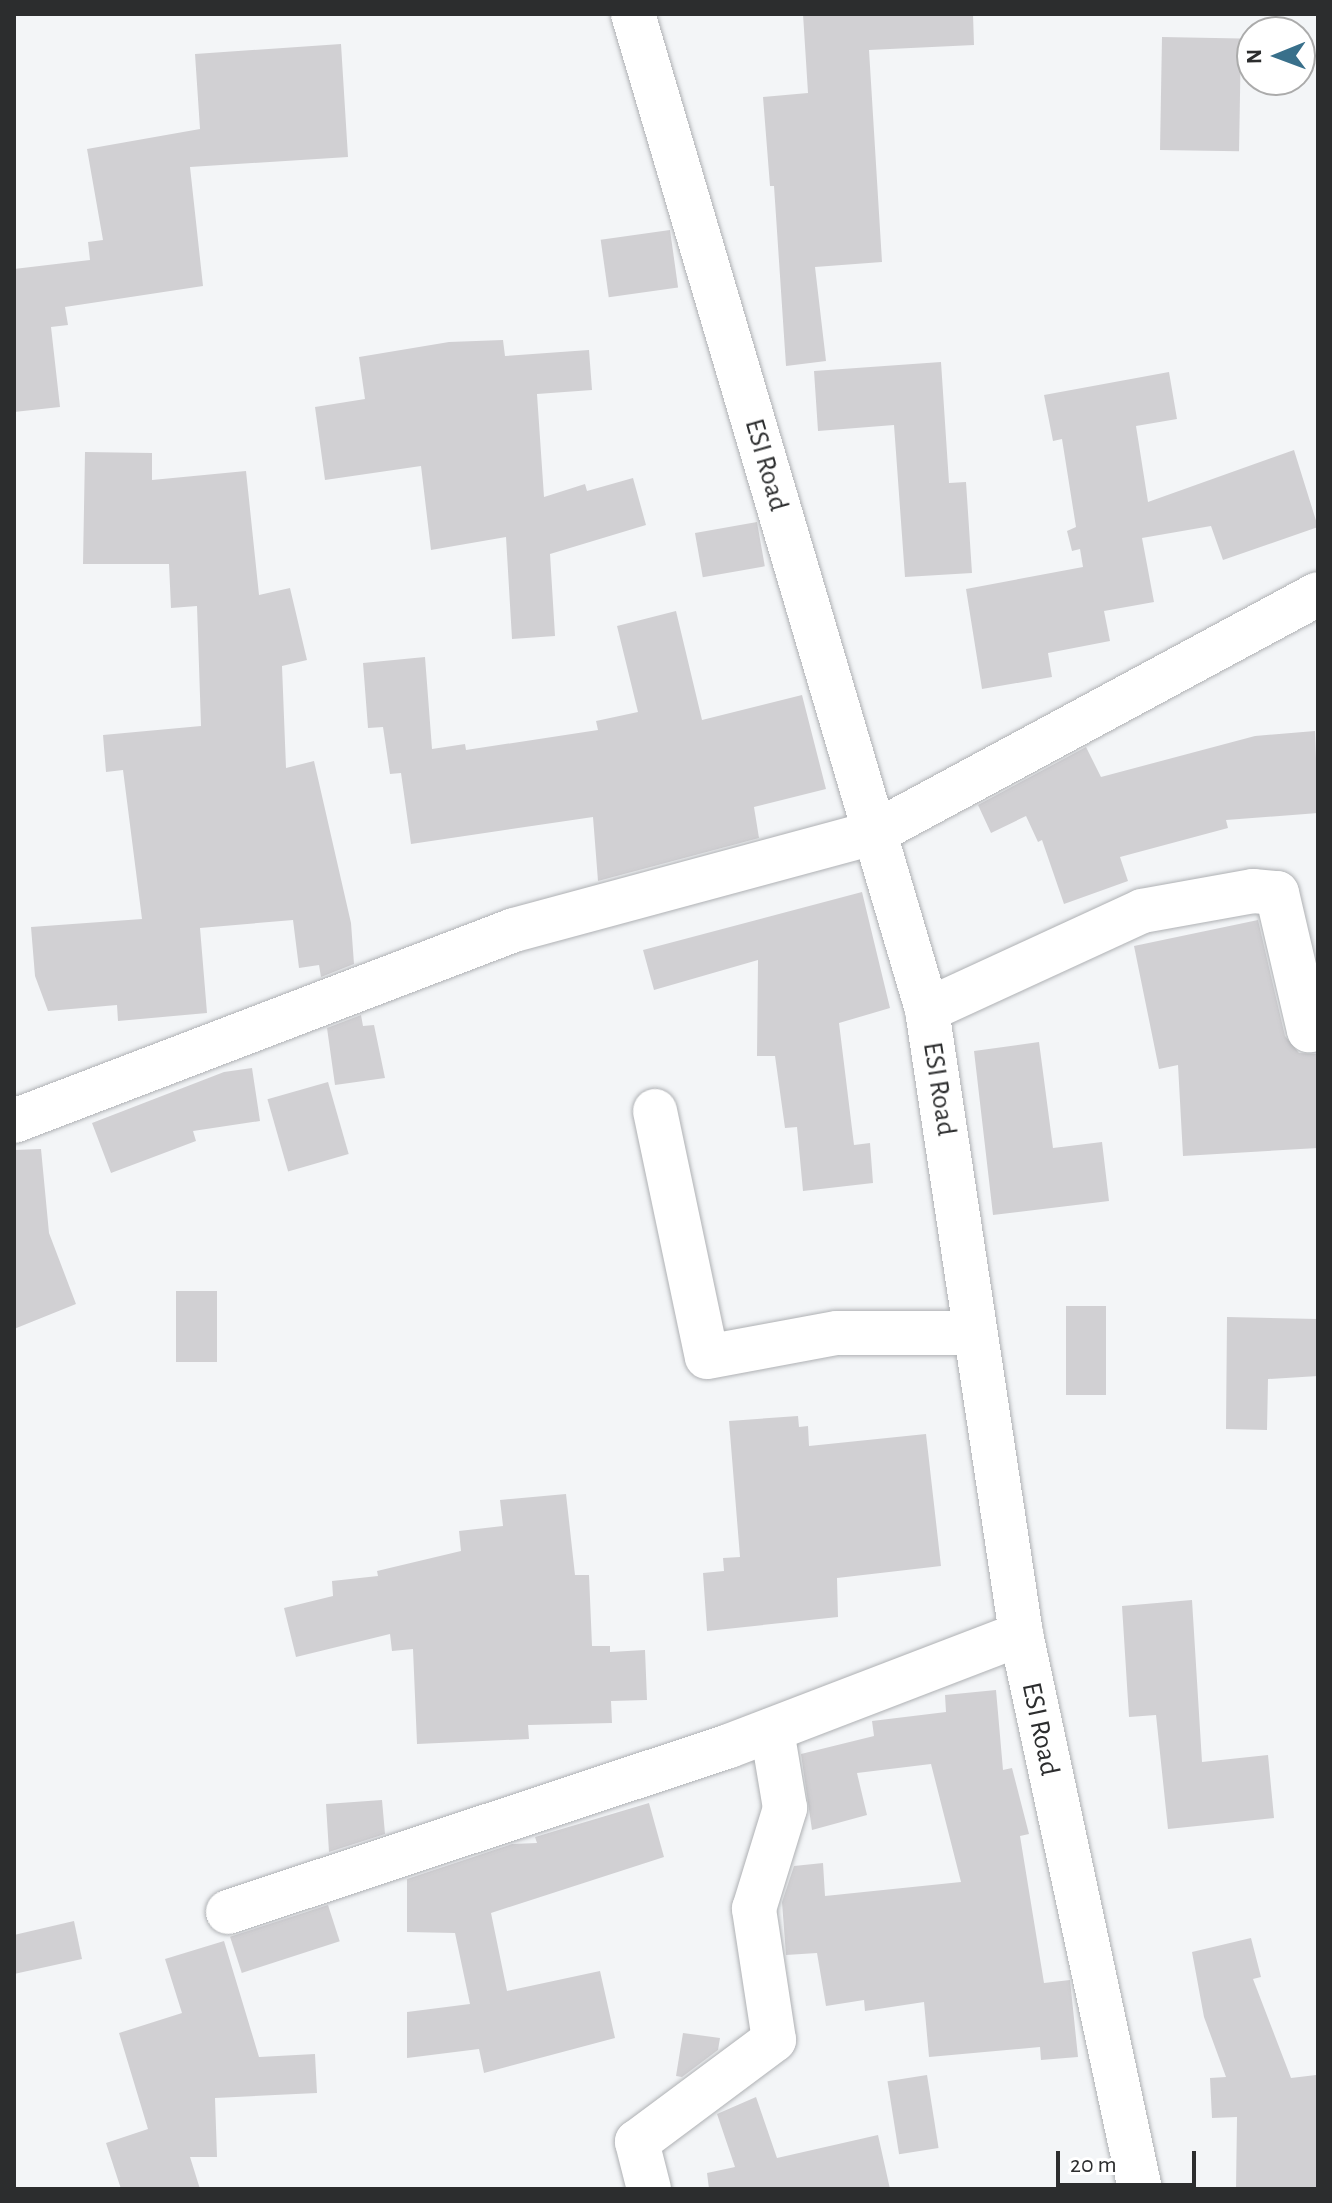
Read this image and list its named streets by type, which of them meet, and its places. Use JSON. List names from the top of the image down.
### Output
{
  "streets": {
    "street": ["ESI Road"]
  },
  "scale_bar": "20 m",
  "north": "left"
}
